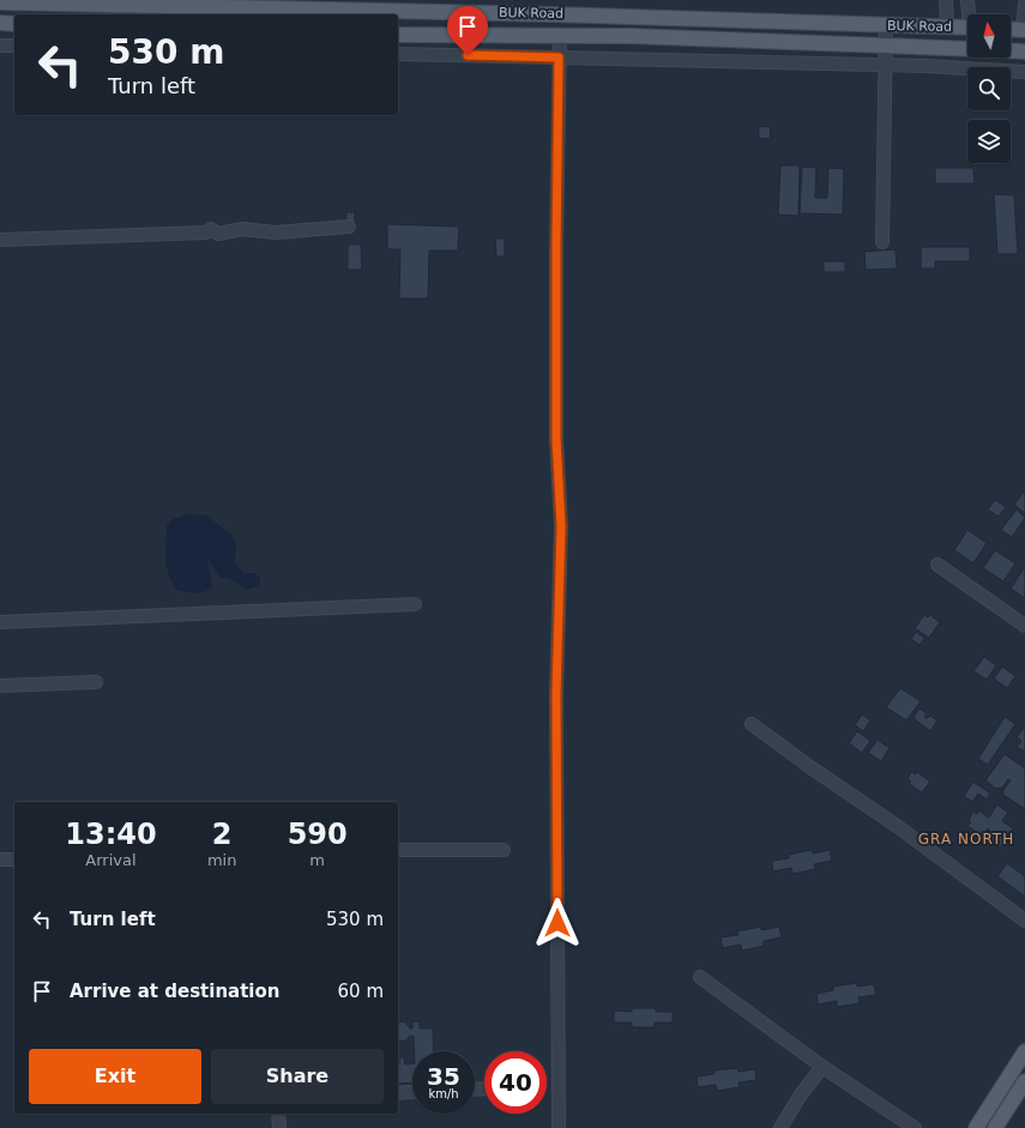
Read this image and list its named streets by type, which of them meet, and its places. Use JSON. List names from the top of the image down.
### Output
{
  "streets": {
    "main road": ["BUK Road"]
  },
  "districts": ["GRA NORTH"],
  "north": "top",
  "page": {
    "turn": ["530 m", "Turn left"],
    "eta": [
      "13:40",
      "Arrival",
      "2",
      "min",
      "590",
      "m"
    ],
    "list": [
      {
        "name": "Turn left",
        "value": "530 m"
      },
      {
        "name": "Arrive at destination",
        "value": "60 m"
      }
    ],
    "buttons": ["Exit", "Share"],
    "speed": "35 km/h",
    "limit": "40"
  }
}
